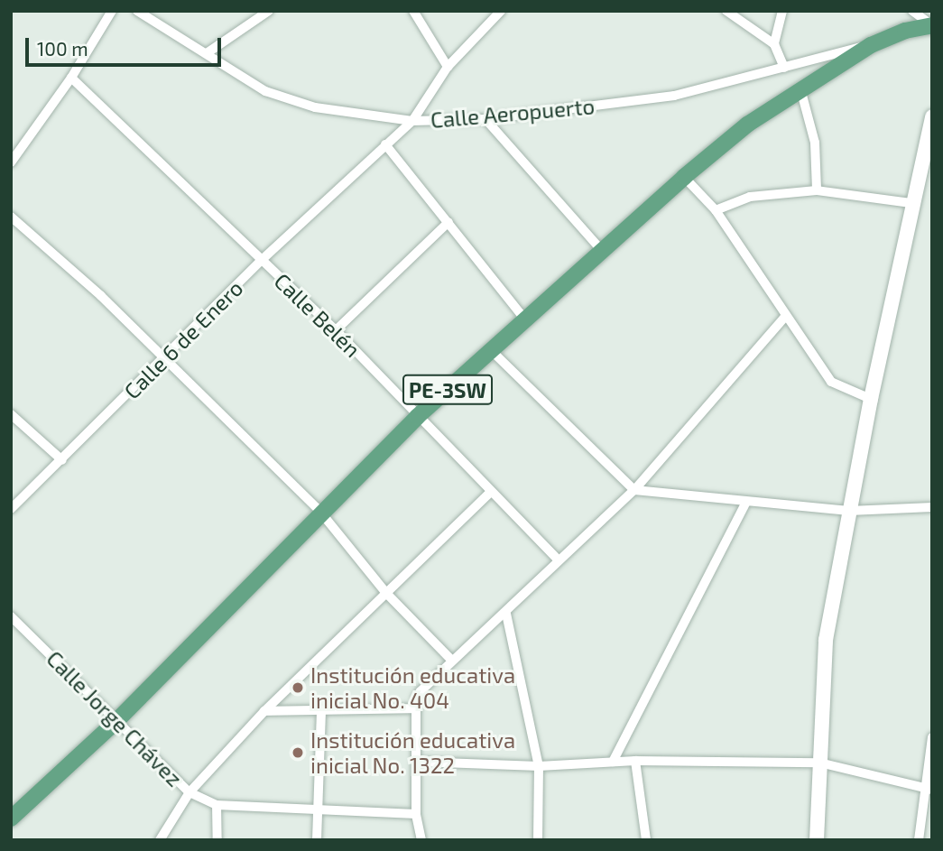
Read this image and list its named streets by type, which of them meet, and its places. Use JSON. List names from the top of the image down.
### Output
{
  "streets": {
    "main road": ["PE-3SW"],
    "street": [
      "Calle Aeropuerto",
      "Calle Belén",
      "Calle 6 de Enero",
      "Calle Jorge Chávez"
    ]
  },
  "crossings": [
    ["Calle Aeropuerto", "Calle 6 de Enero"],
    ["Calle Aeropuerto", "PE-3SW"],
    ["Calle Belén", "Calle 6 de Enero"],
    ["Calle Belén", "PE-3SW"],
    ["PE-3SW", "Calle Jorge Chávez"]
  ],
  "places": ["Institución educativa inicial No. 404", "Institución educativa inicial No. 1322"],
  "scale_bar": "100 m"
}
